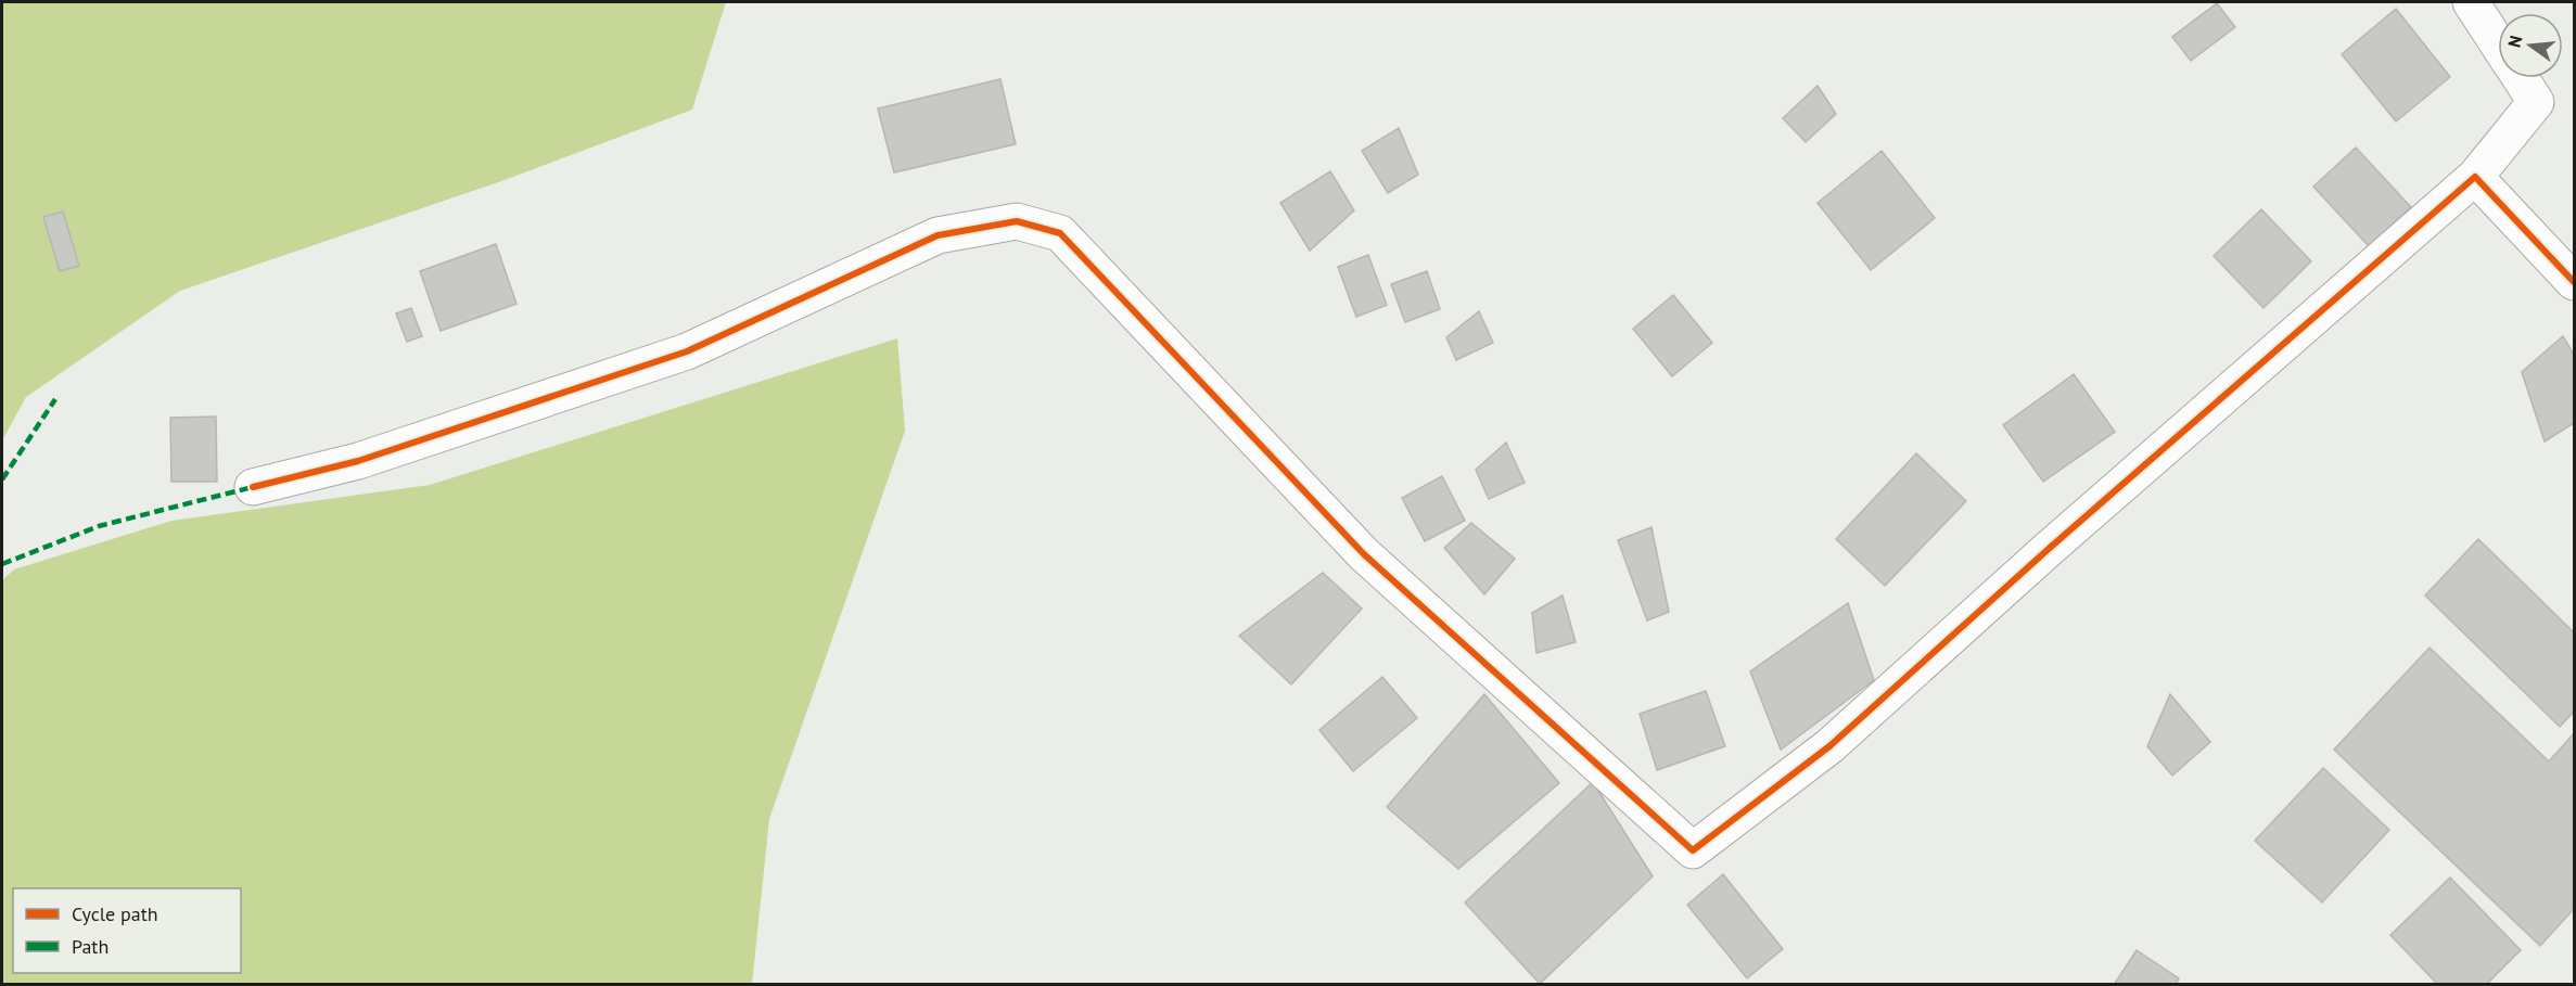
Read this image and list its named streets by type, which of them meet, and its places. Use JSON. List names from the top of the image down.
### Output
{
  "legend": ["Cycle path", "Path"],
  "north": "left"
}
